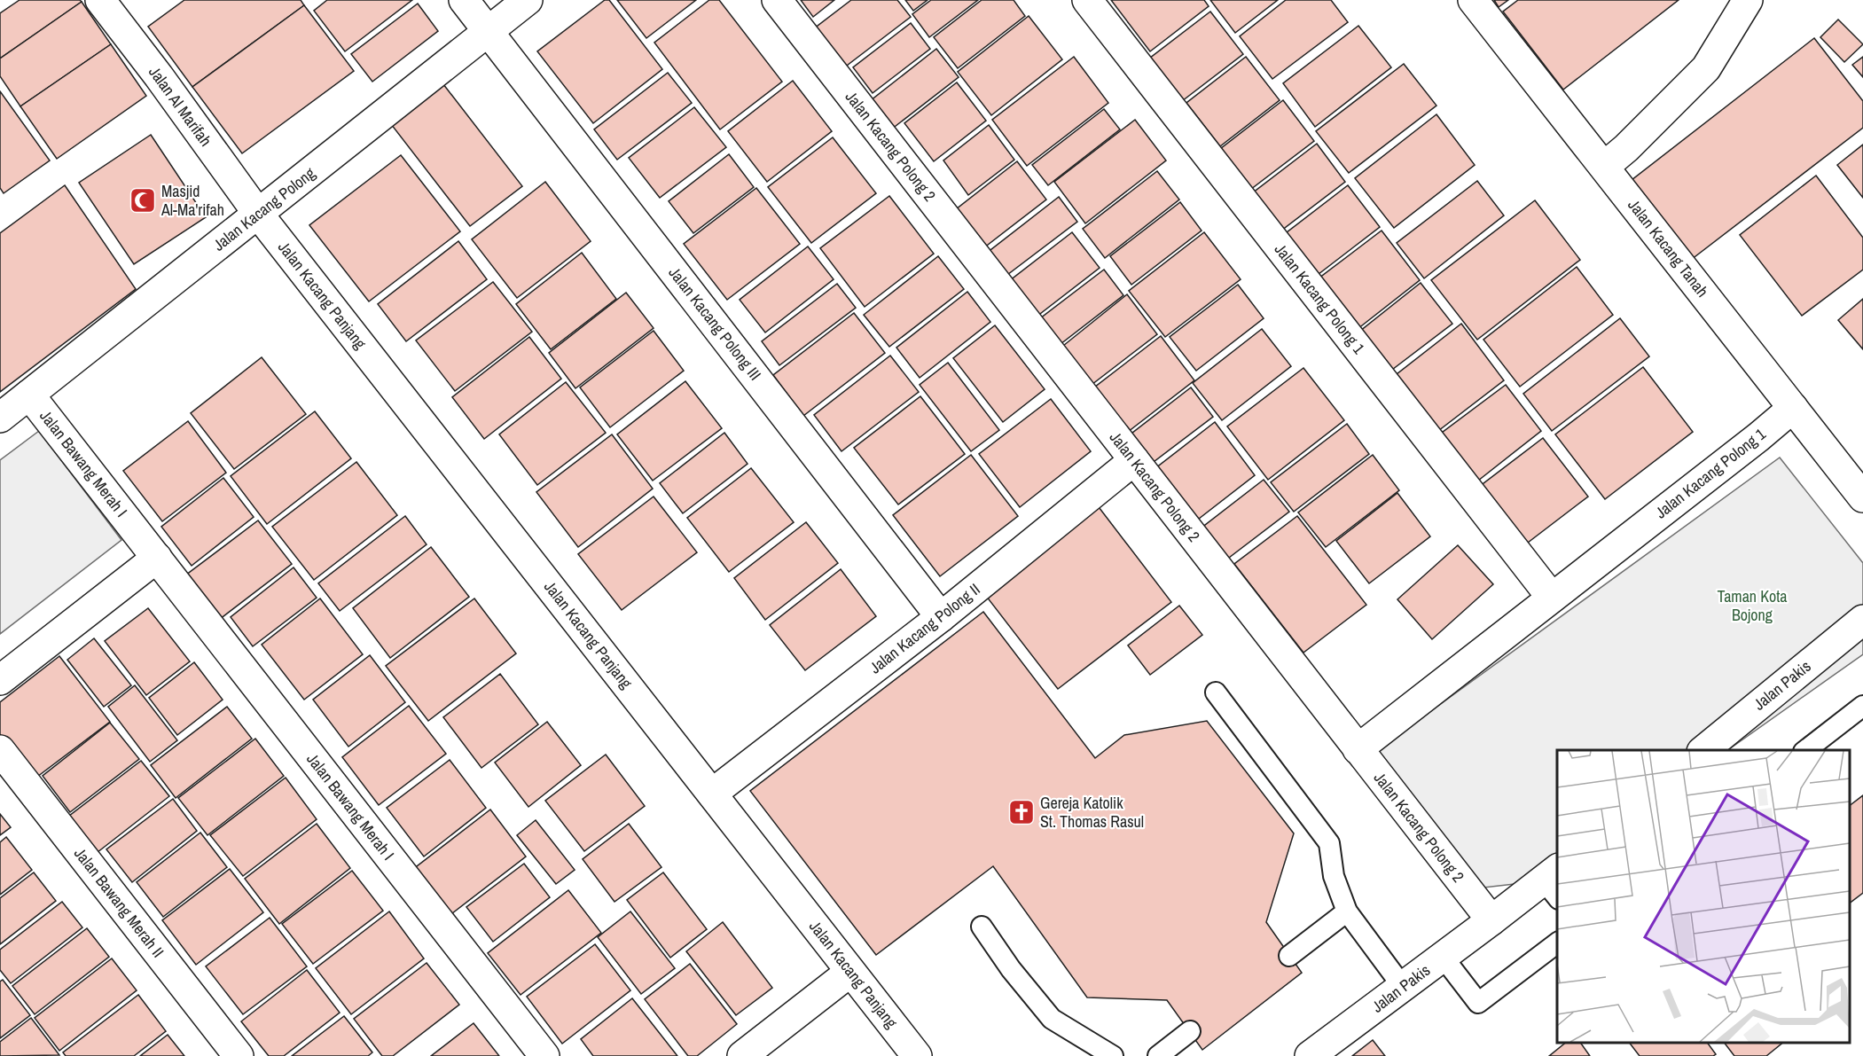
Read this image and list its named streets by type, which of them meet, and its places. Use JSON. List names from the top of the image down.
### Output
{
  "streets": {
    "street": [
      "Jalan Al Marifah",
      "Jalan Kacang Polong 2",
      "Jalan Kacang Polong",
      "Jalan Kacang Tanah",
      "Jalan Kacang Panjang",
      "Jalan Kacang Polong 1",
      "Jalan Kacang Polong III",
      "Jalan Bawang Merah I",
      "Jalan Kacang Polong II",
      "Jalan Pakis",
      "Jalan Bawang Merah II"
    ]
  },
  "crossings": [
    ["Jalan Al Marifah", "Jalan Kacang Polong"],
    ["Jalan Al Marifah", "Jalan Kacang Panjang"],
    ["Jalan Kacang Polong 2", "Jalan Kacang Polong 1"],
    ["Jalan Kacang Polong 2", "Jalan Kacang Polong II"],
    ["Jalan Kacang Polong 2", "Jalan Pakis"],
    ["Jalan Kacang Polong", "Jalan Kacang Panjang"],
    ["Jalan Kacang Polong", "Jalan Kacang Polong III"],
    ["Jalan Kacang Polong", "Jalan Bawang Merah I"],
    ["Jalan Kacang Tanah", "Jalan Kacang Polong 1"],
    ["Jalan Kacang Panjang", "Jalan Kacang Polong II"],
    ["Jalan Kacang Polong III", "Jalan Kacang Polong II"]
  ],
  "parks": ["Taman Kota Bojong"],
  "places": {
    "mosque": ["Masjid Al-Ma'rifah"],
    "church": ["Gereja Katolik St. Thomas Rasul"]
  }
}
